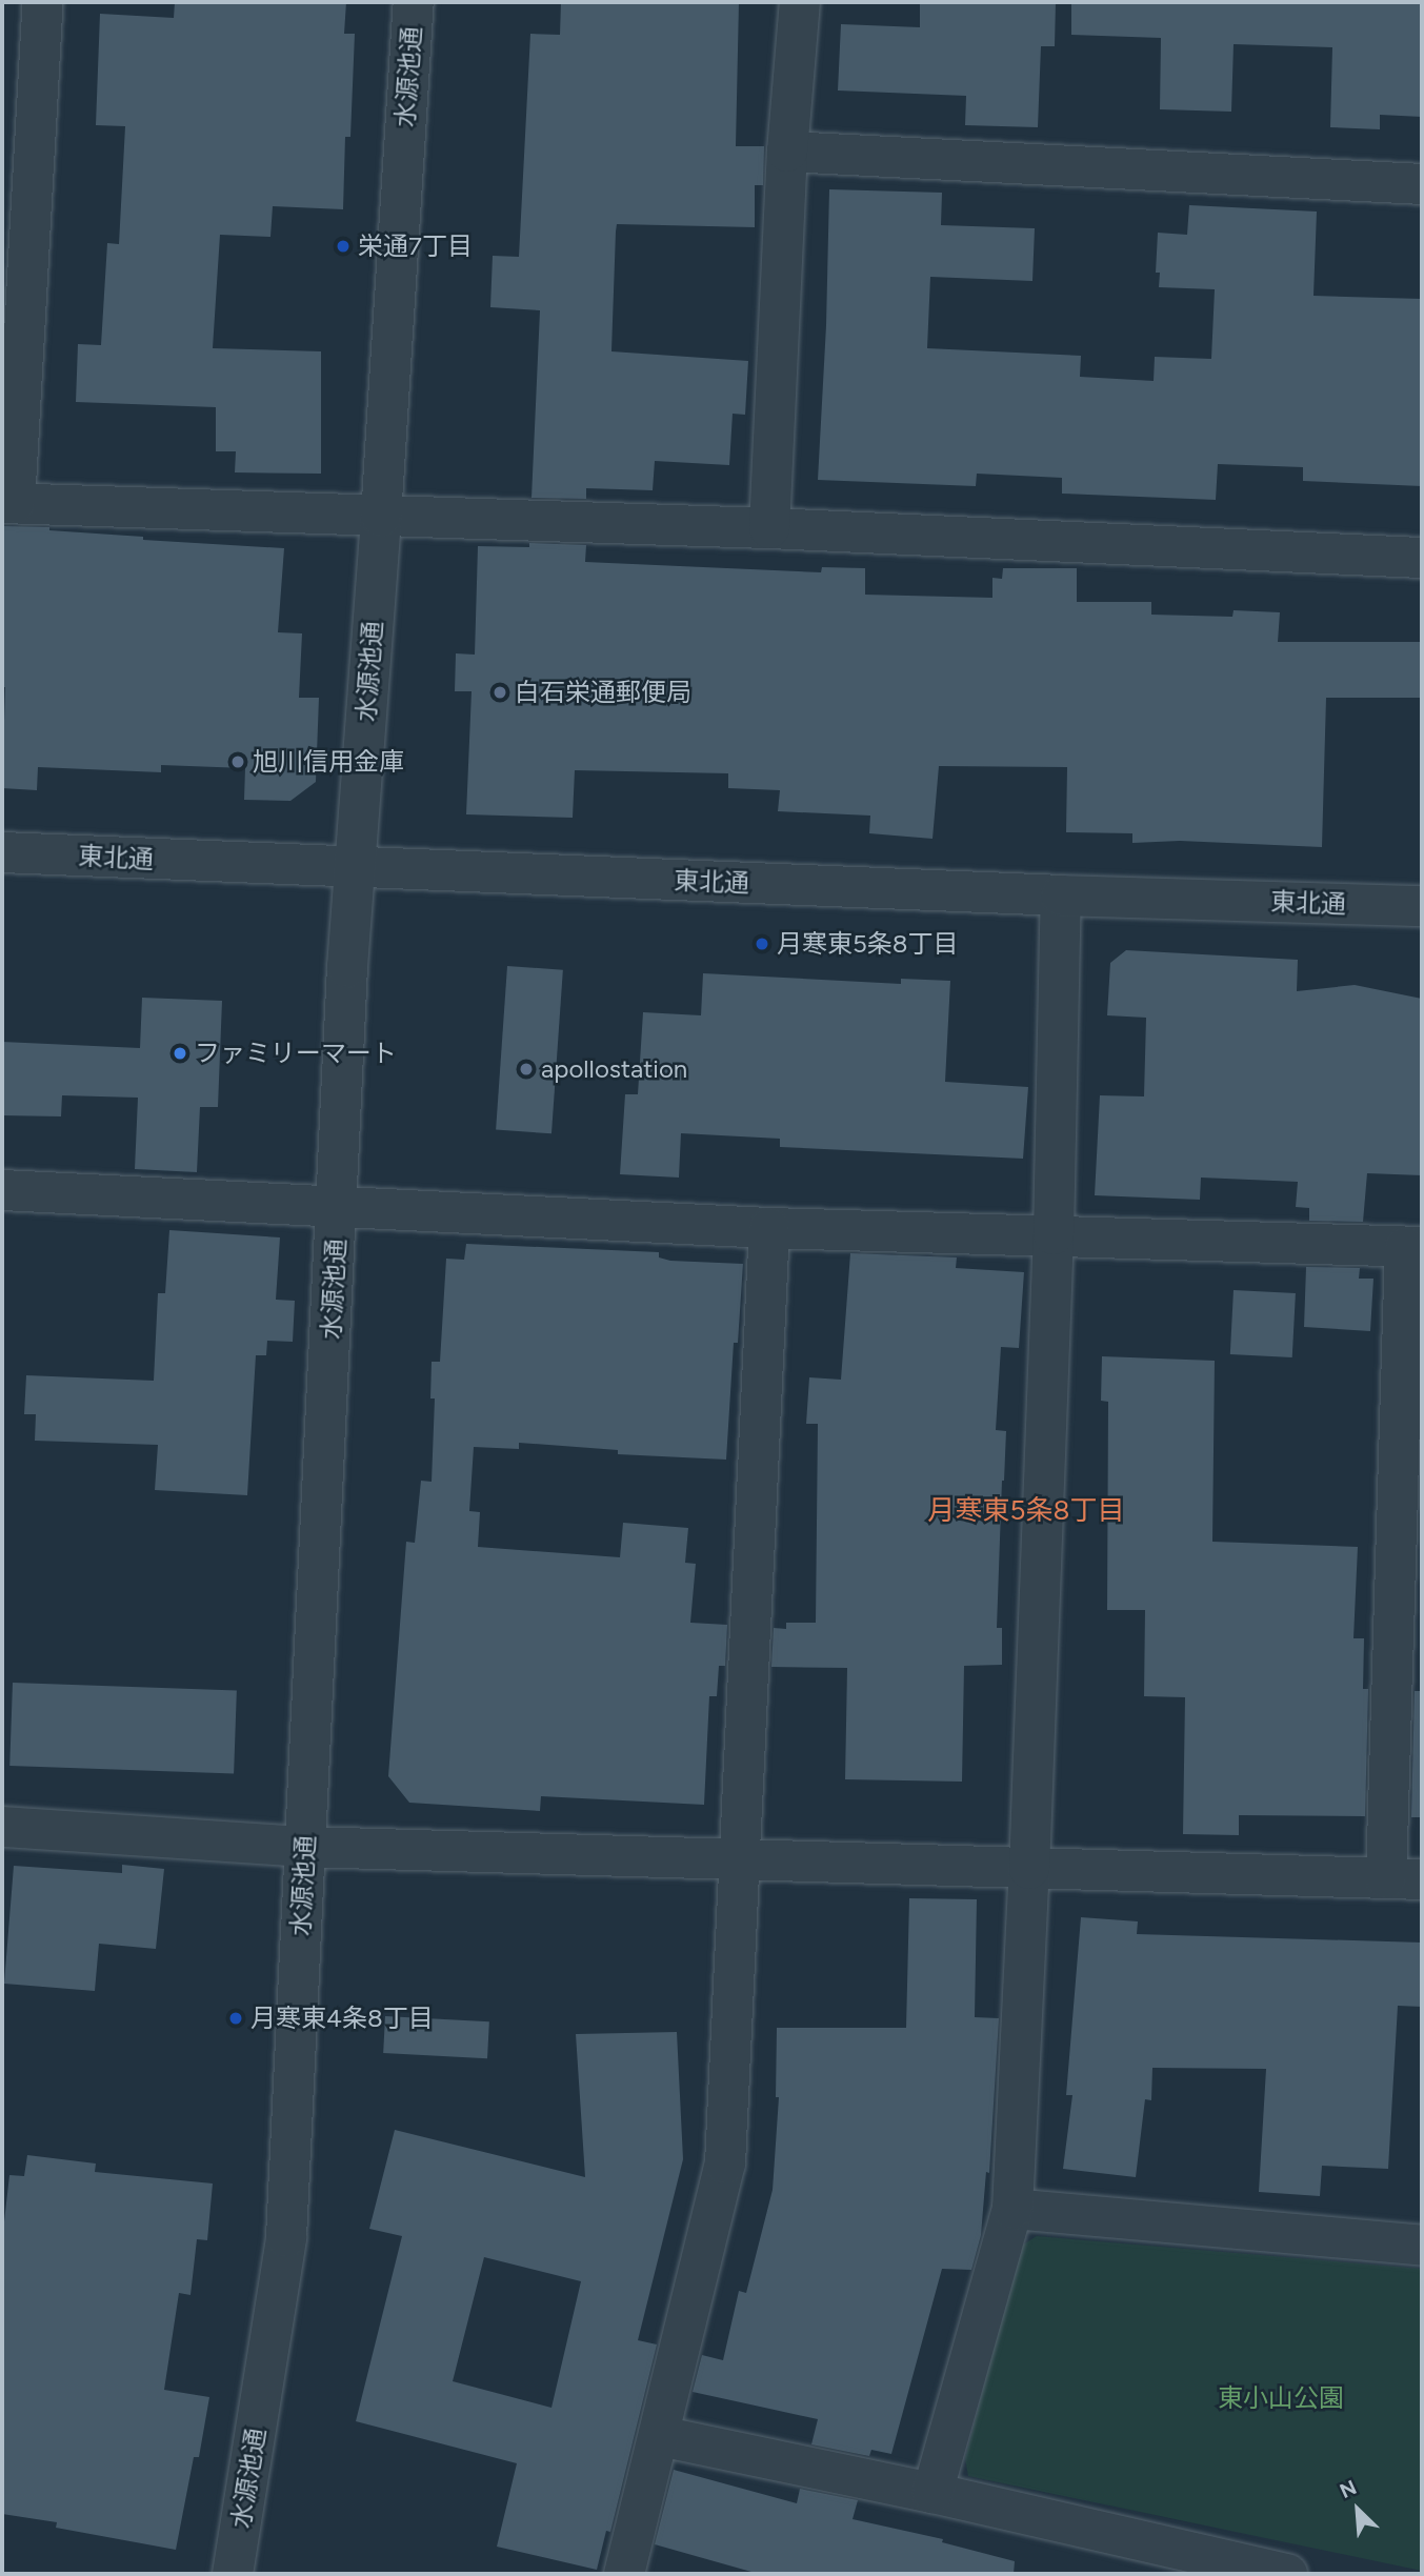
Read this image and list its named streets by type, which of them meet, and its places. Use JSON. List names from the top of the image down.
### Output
{
  "streets": {
    "street": ["水源池通", "東北通"]
  },
  "crossings": [
    ["水源池通", "東北通"]
  ],
  "districts": ["月寒東5条8丁目"],
  "parks": ["東小山公園"],
  "places": [
    "栄通7丁目",
    "白石栄通郵便局",
    "旭川信用金庫",
    "月寒東5条8丁目",
    "ファミリーマート",
    "apollostation",
    "月寒東4条8丁目"
  ],
  "north": "top left"
}
